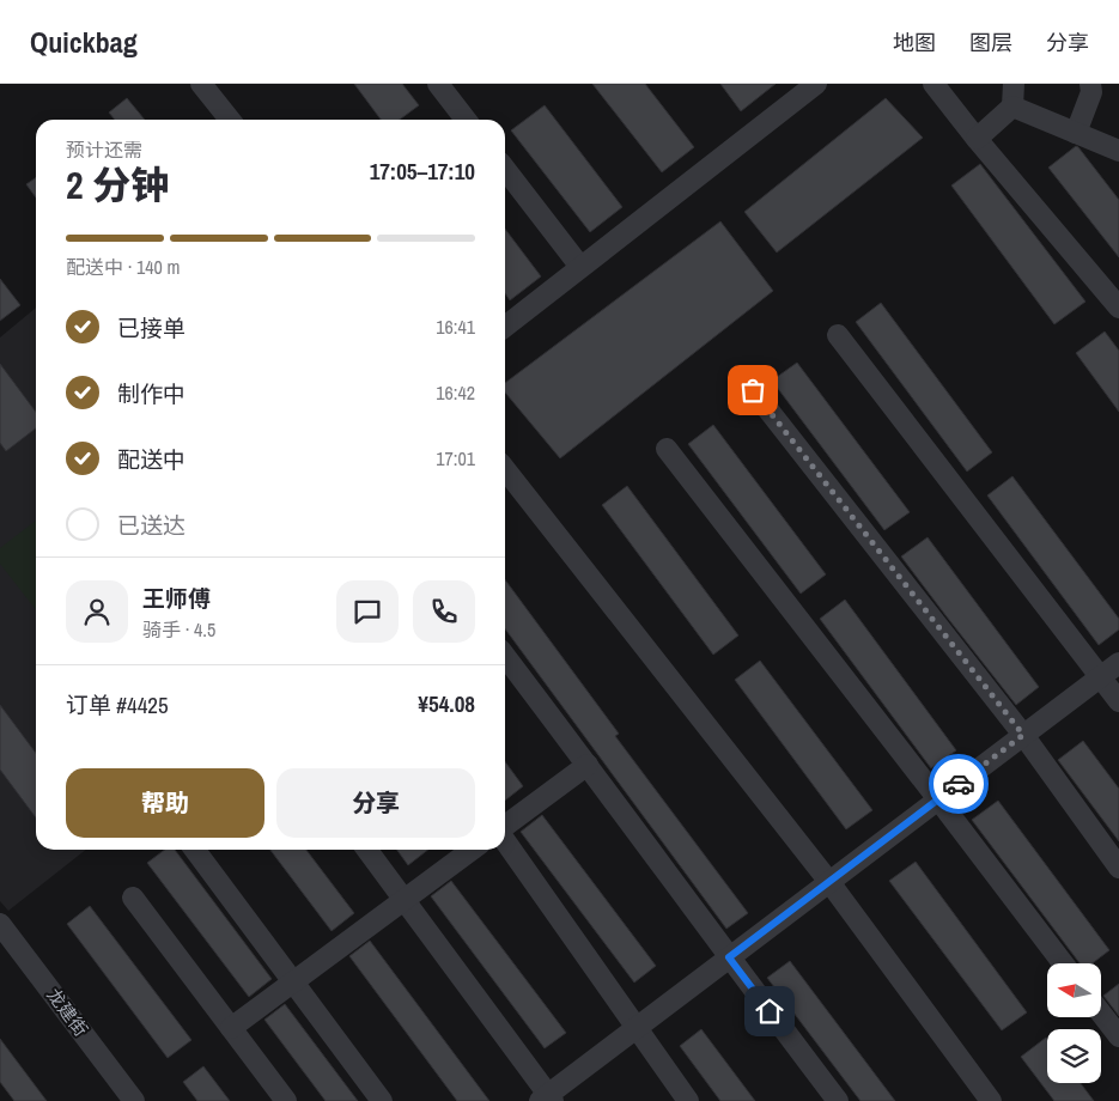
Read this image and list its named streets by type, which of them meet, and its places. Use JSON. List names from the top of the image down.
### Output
{
  "streets": {
    "street": ["龙建街"]
  },
  "north": "left",
  "page": {
    "header": "Quickbag",
    "nav": ["地图", "图层", "分享"],
    "heading": ["2 分钟", "预计还需", "17:05–17:10"],
    "panel": [
      "王师傅",
      "骑手 · 4.5",
      "订单 #4425",
      "¥54.08"
    ],
    "bar": "配送中 · 140 m",
    "list": [
      ["已接单", "16:41"],
      ["制作中", "16:42"],
      ["配送中", "17:01"],
      "已送达"
    ],
    "buttons": ["帮助", "分享"]
  }
}
